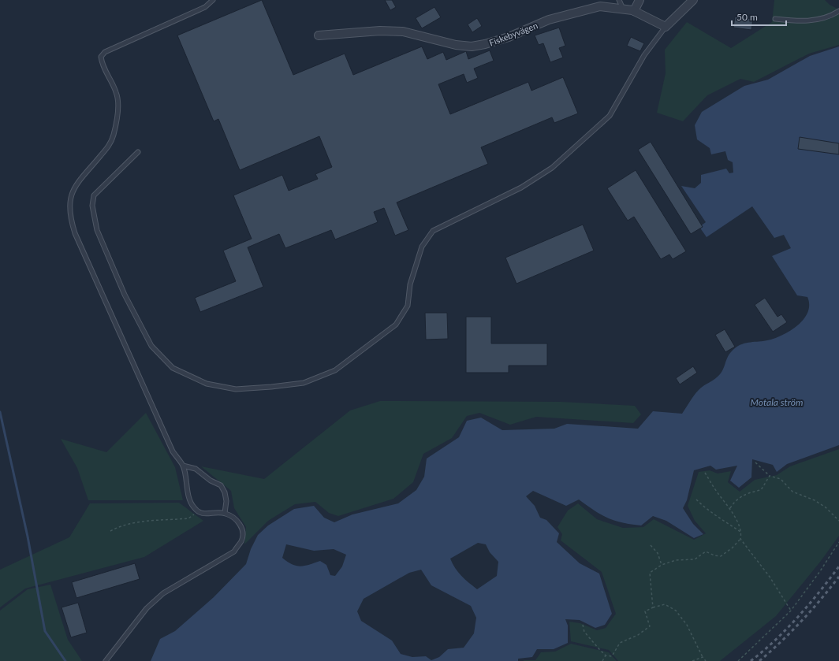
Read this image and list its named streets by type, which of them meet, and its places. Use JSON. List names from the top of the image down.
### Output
{
  "streets": {
    "street": ["Fiskebyvägen"]
  },
  "water": ["Motala ström"],
  "scale_bar": "50 m"
}
